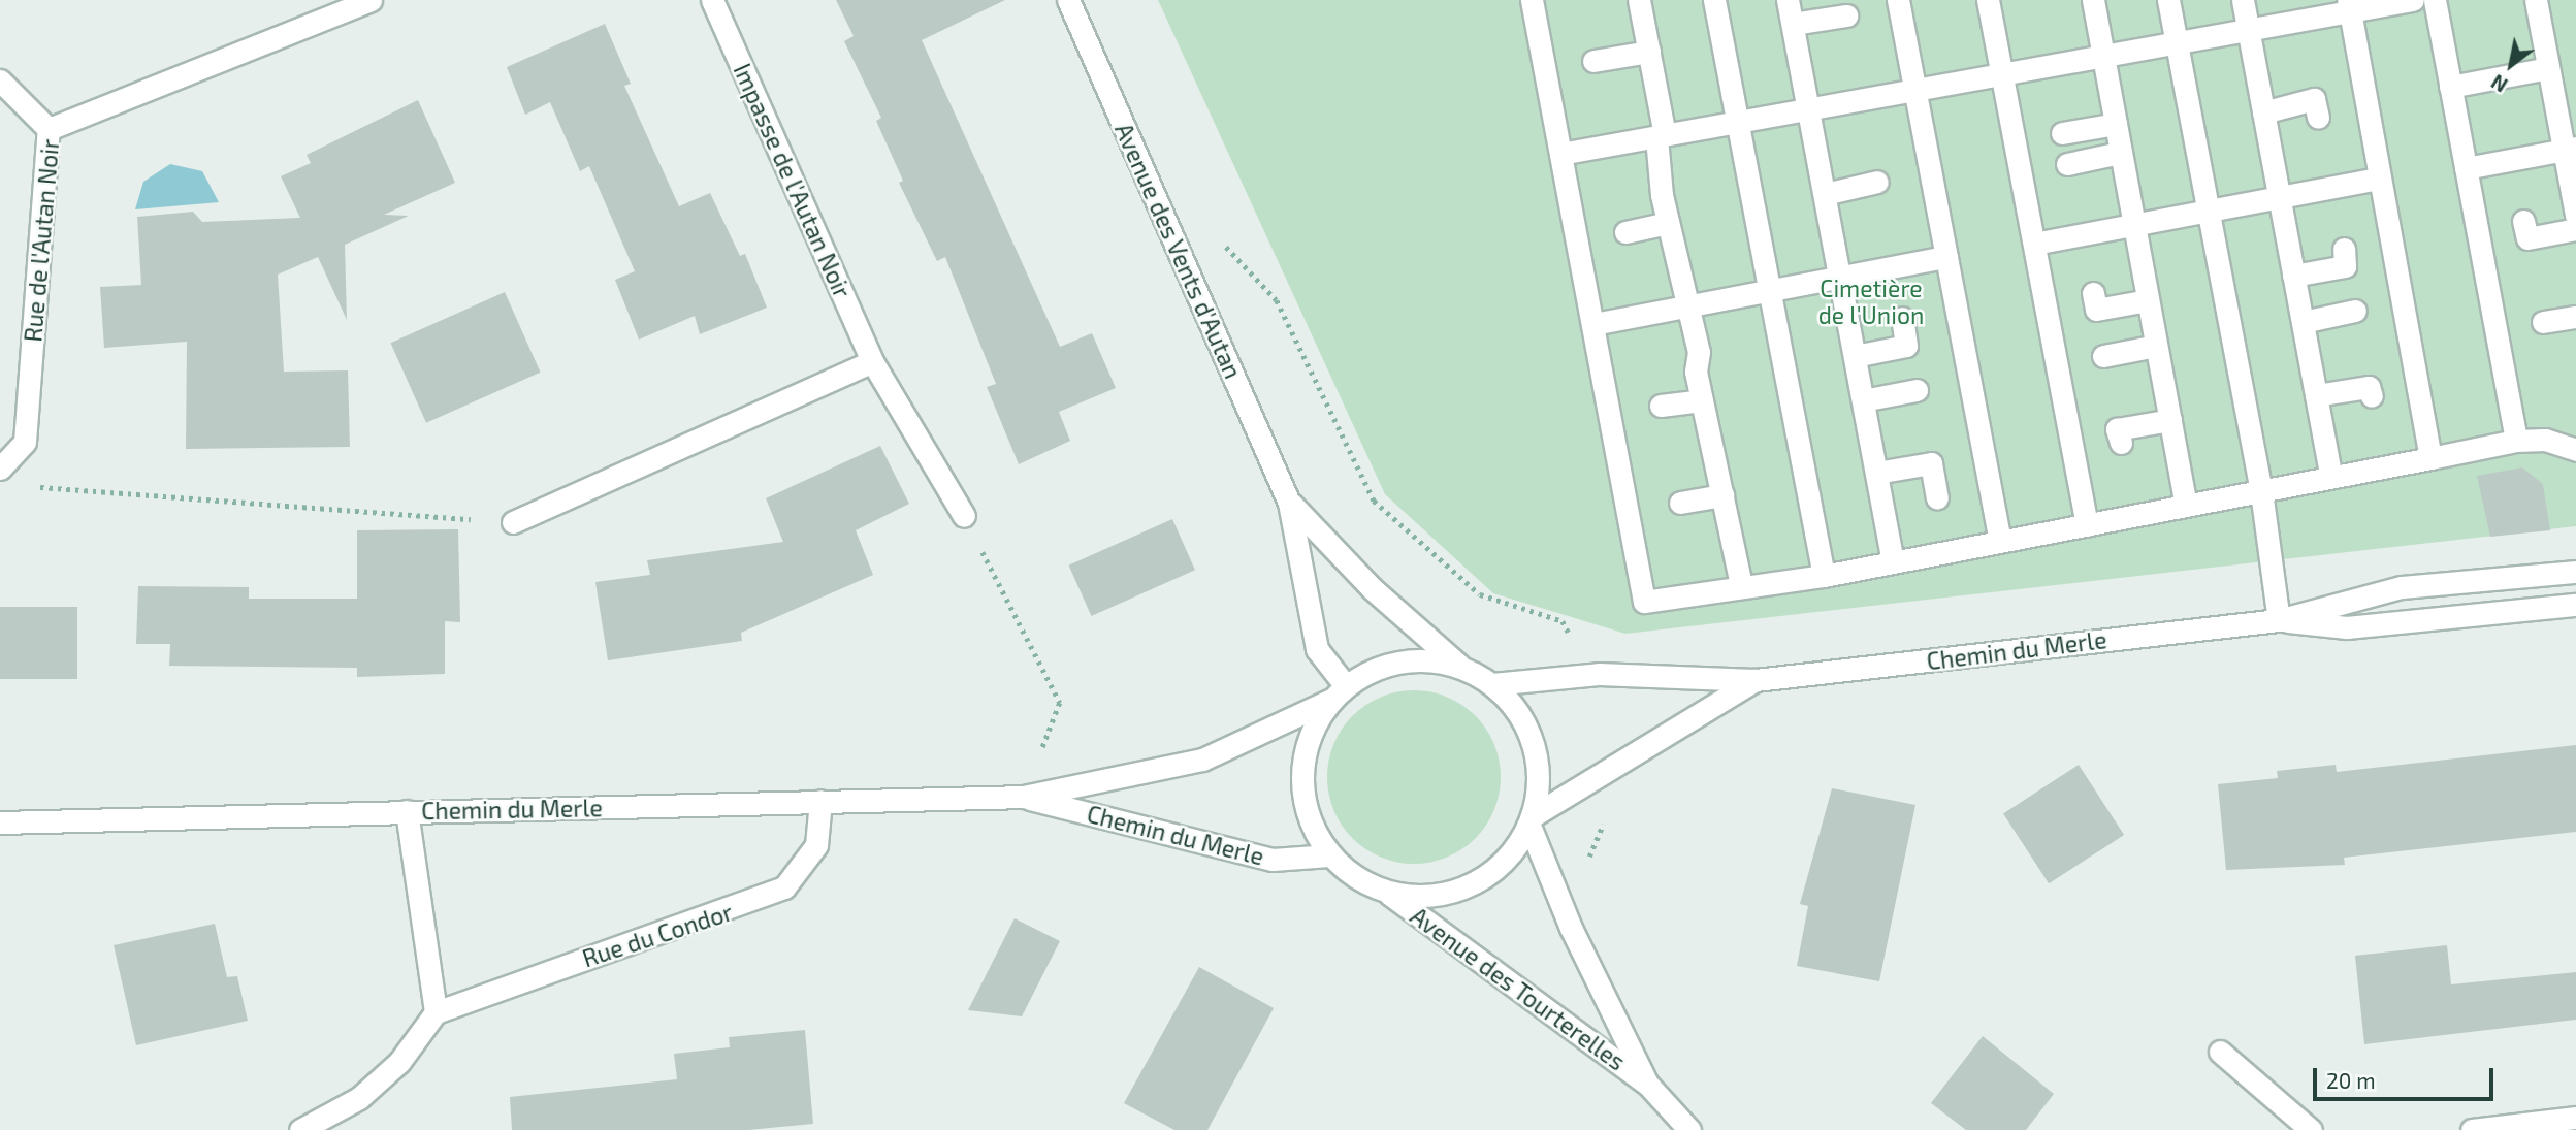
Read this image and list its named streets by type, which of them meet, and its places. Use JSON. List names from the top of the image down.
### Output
{
  "streets": {
    "street": [
      "Impasse de l'Autan Noir",
      "Rue de l'Autan Noir",
      "Avenue des Vents d'Autan",
      "Chemin du Merle",
      "Rue du Condor",
      "Avenue des Tourterelles"
    ]
  },
  "crossings": [
    ["Avenue des Vents d'Autan", "Chemin du Merle"],
    ["Avenue des Vents d'Autan", "Avenue des Tourterelles"],
    ["Chemin du Merle", "Rue du Condor"],
    ["Chemin du Merle", "Avenue des Tourterelles"]
  ],
  "parks": ["Cimetière de l'Union"],
  "scale_bar": "20 m",
  "north": "bottom left"
}
